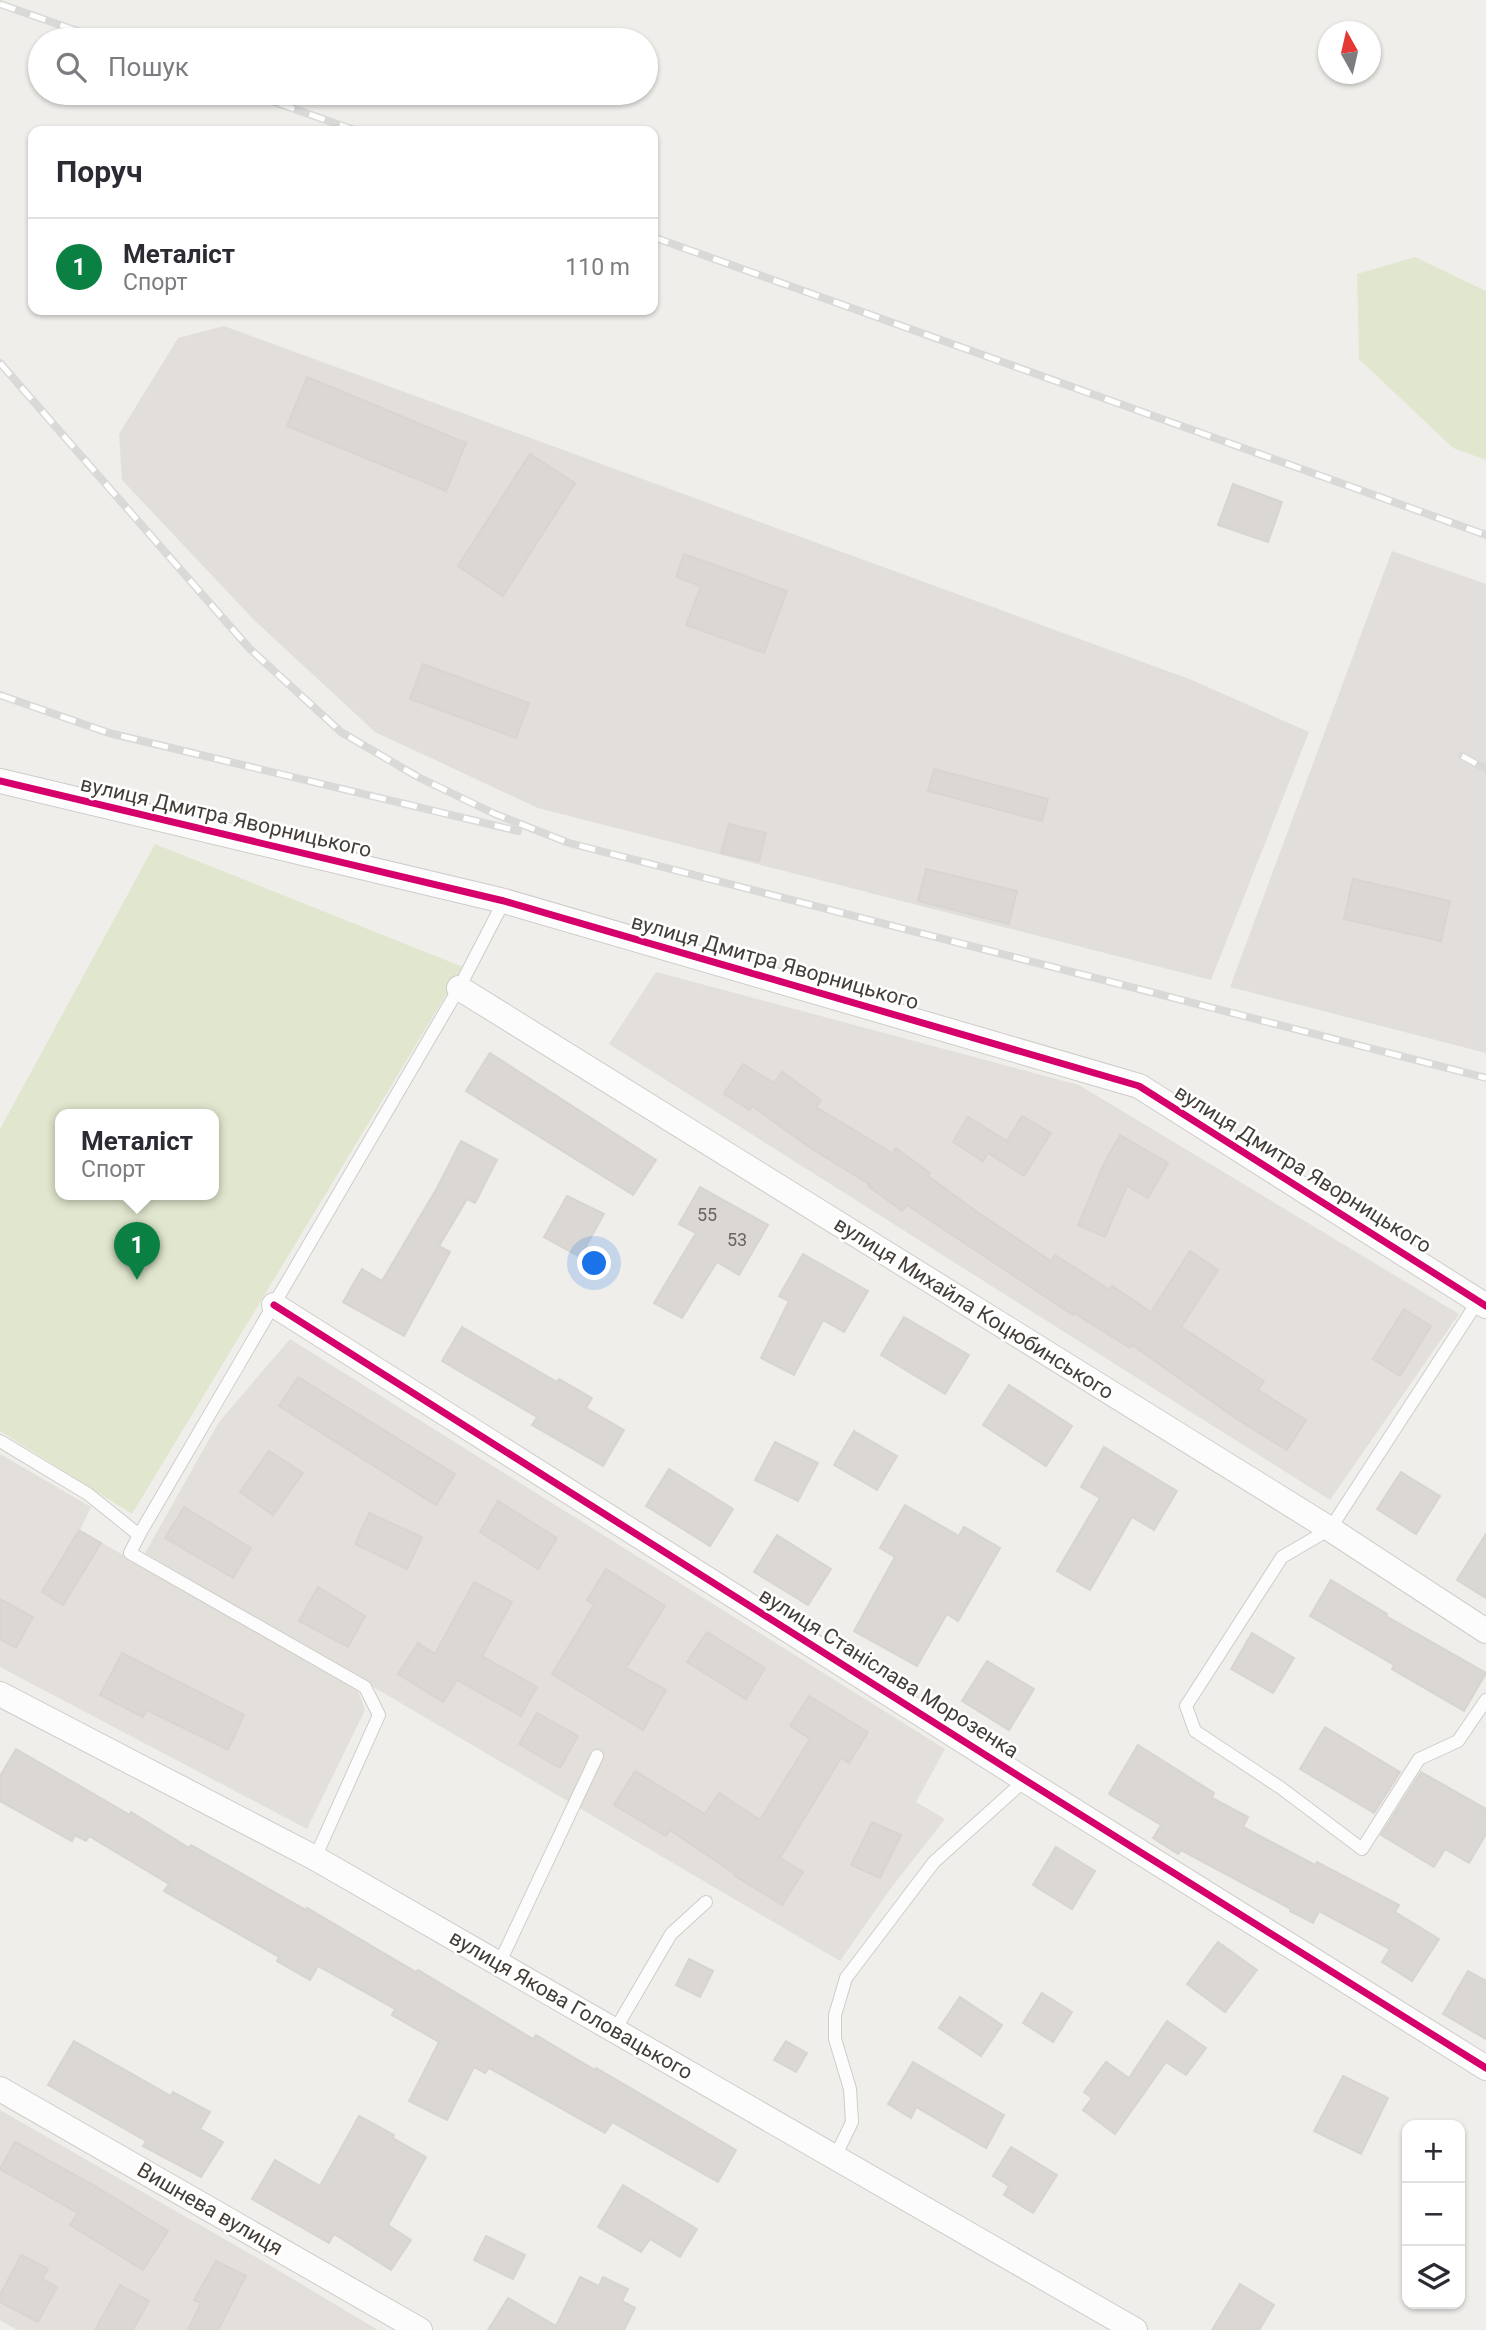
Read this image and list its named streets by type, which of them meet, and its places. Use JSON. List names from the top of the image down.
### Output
{
  "streets": {
    "street": [
      "вулиця Дмитра Яворницького",
      "вулиця Михайла Коцюбинського",
      "вулиця Станіслава Морозенка",
      "вулиця Якова Головацького",
      "Вишнева вулиця"
    ]
  },
  "house_numbers": ["55", "53"],
  "north": "top",
  "page": {
    "search": "Пошук",
    "heading": "Поруч",
    "list": [
      {
        "mark": "1",
        "name": "Металіст",
        "note": "Спорт",
        "value": "110 m"
      }
    ],
    "popup": ["Металіст", "Спорт"],
    "pins": "1",
    "map_buttons": ["+", "−"]
  }
}
